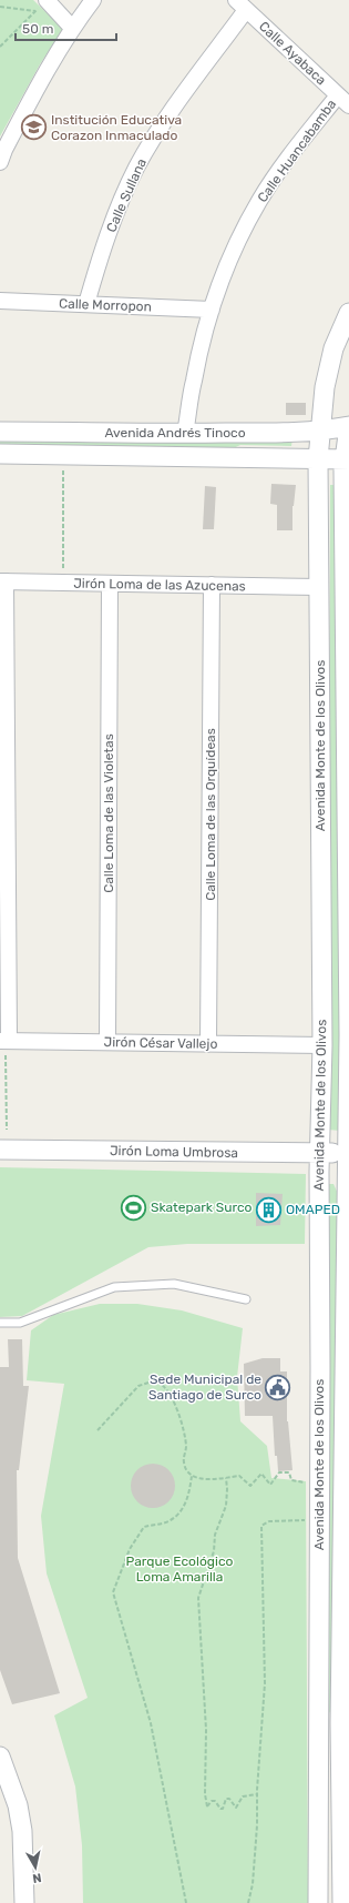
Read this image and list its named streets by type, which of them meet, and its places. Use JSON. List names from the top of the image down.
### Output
{
  "streets": {
    "street": [
      "Calle Ayabaca",
      "Calle Huancabamba",
      "Calle Sullana",
      "Calle Morropon",
      "Avenida Andrés Tinoco",
      "Jirón Loma de las Azucenas",
      "Avenida Monte de los Olivos",
      "Calle Loma de las Violetas",
      "Calle Loma de las Orquídeas",
      "Jirón César Vallejo",
      "Jirón Loma Umbrosa"
    ]
  },
  "crossings": [
    ["Calle Ayabaca", "Calle Huancabamba"],
    ["Calle Ayabaca", "Calle Sullana"],
    ["Calle Huancabamba", "Calle Morropon"],
    ["Calle Huancabamba", "Avenida Andrés Tinoco"],
    ["Calle Sullana", "Calle Morropon"],
    ["Avenida Andrés Tinoco", "Avenida Monte de los Olivos"],
    ["Jirón Loma de las Azucenas", "Avenida Monte de los Olivos"],
    ["Jirón Loma de las Azucenas", "Calle Loma de las Violetas"],
    ["Jirón Loma de las Azucenas", "Calle Loma de las Orquídeas"],
    ["Avenida Monte de los Olivos", "Jirón César Vallejo"],
    ["Avenida Monte de los Olivos", "Jirón Loma Umbrosa"],
    ["Calle Loma de las Violetas", "Jirón César Vallejo"],
    ["Calle Loma de las Orquídeas", "Jirón César Vallejo"]
  ],
  "parks": ["Parque Ecológico Loma Amarilla"],
  "places": {
    "school or university": ["Institución Educativa Corazon Inmaculado"],
    "sports": ["Skatepark Surco"],
    "building": ["OMAPED"],
    "public building": ["Sede Municipal de Santiago de Surco"]
  },
  "scale_bar": "50 m",
  "north": "bottom"
}
